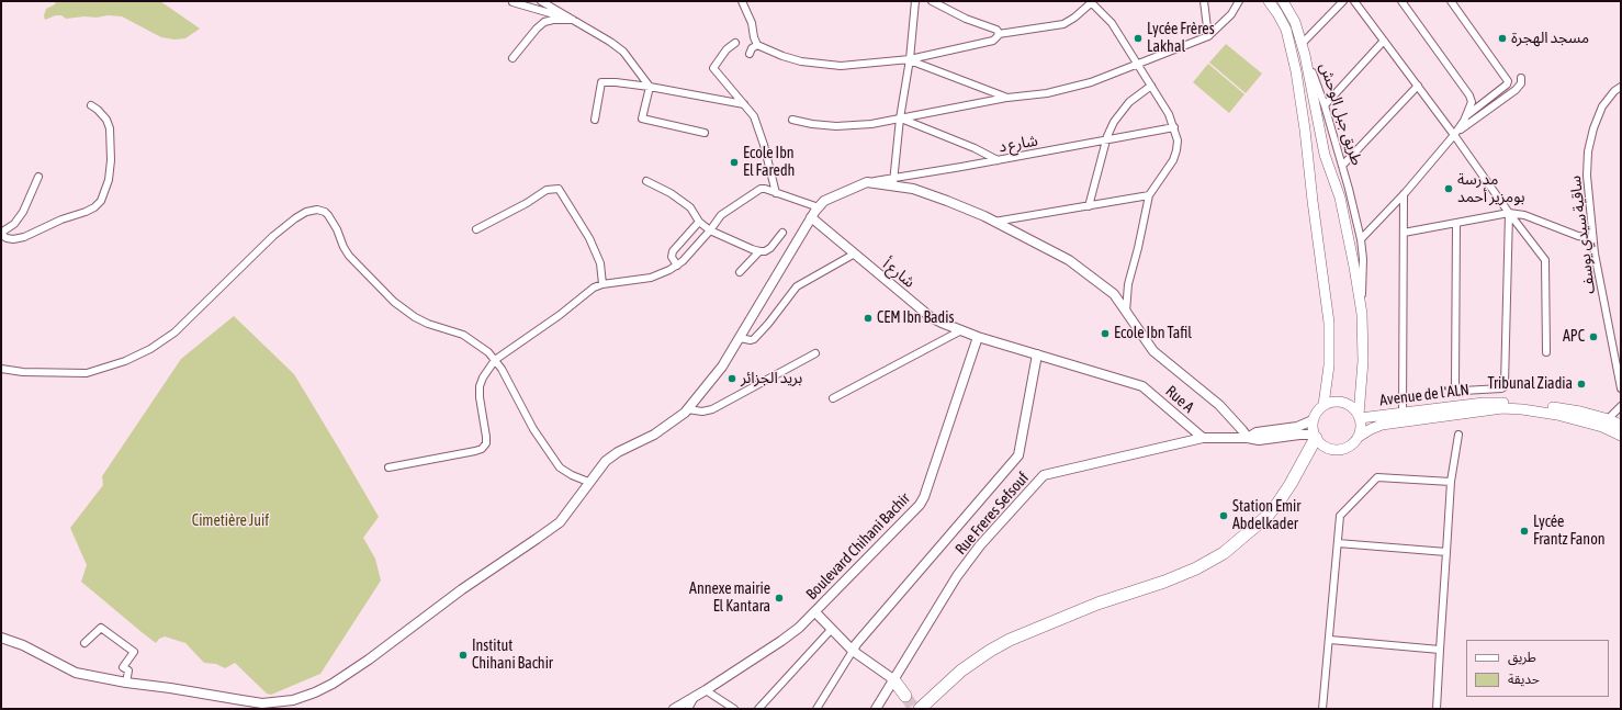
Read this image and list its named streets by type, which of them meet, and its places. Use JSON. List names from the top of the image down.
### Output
{
  "streets": {
    "main road": [
      "طريق جبل الوحش",
      "شارع أ",
      "Avenue de l'ALN",
      "Rue A",
      "Rue Freres Sefsouf",
      "Boulevard Chihani Bachir"
    ],
    "street": ["شارع د", "ساقية سيدي يوسف"]
  },
  "crossings": [
    ["طريق جبل الوحش", "Avenue de l'ALN"],
    ["شارع أ", "Rue A"],
    ["شارع أ", "Boulevard Chihani Bachir"],
    ["Rue A", "Rue Freres Sefsouf"]
  ],
  "parks": ["Cimetière Juif"],
  "places": [
    "Lycée Frères Lakhal",
    "مسجد الهجرة",
    "Ecole Ibn El Faredh",
    "مدرسة بومزير أحمد",
    "CEM Ibn Badis",
    "Ecole Ibn Tafil",
    "APC",
    "بريد الجزائر",
    "Tribunal Ziadia",
    "Station Emir Abdelkader",
    "Lycée Frantz Fanon",
    "Annexe mairie El Kantara",
    "Institut Chihani Bachir"
  ],
  "legend": ["طريق", "حديقة"]
}
